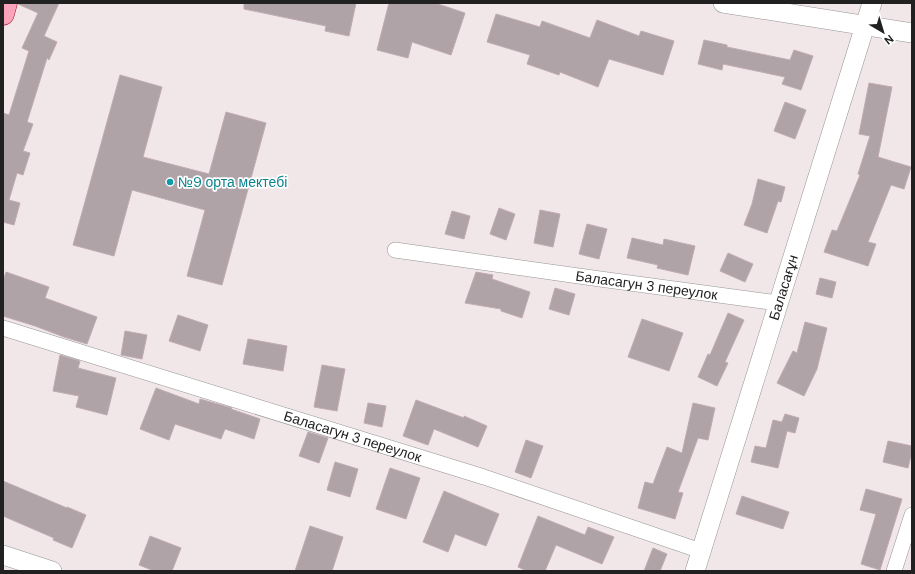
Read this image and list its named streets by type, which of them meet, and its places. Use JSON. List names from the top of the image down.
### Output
{
  "streets": {
    "street": ["Баласагун 3 переулок", "Баласағұн"]
  },
  "crossings": [
    ["Баласагун 3 переулок", "Баласағұн"]
  ],
  "places": ["№9 орта мектебі"],
  "north": "bottom right"
}
